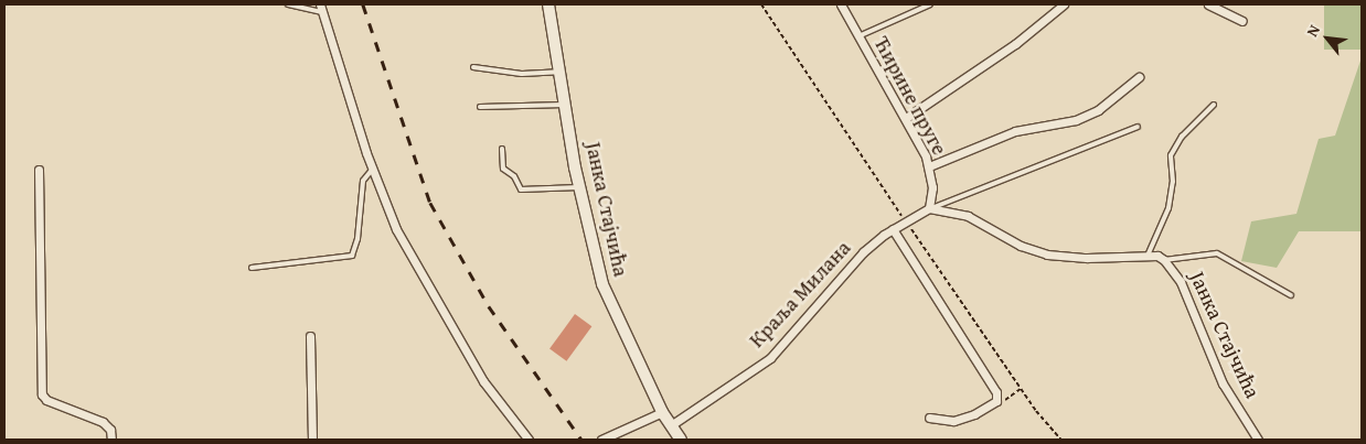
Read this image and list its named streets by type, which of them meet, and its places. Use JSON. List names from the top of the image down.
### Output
{
  "streets": {
    "street": ["Ћирине пруге", "Јанка Стајчића", "Краља Милана"]
  },
  "crossings": [
    ["Ћирине пруге", "Јанка Стајчића"],
    ["Ћирине пруге", "Краља Милана"],
    ["Јанка Стајчића", "Краља Милана"]
  ],
  "north": "top left"
}
